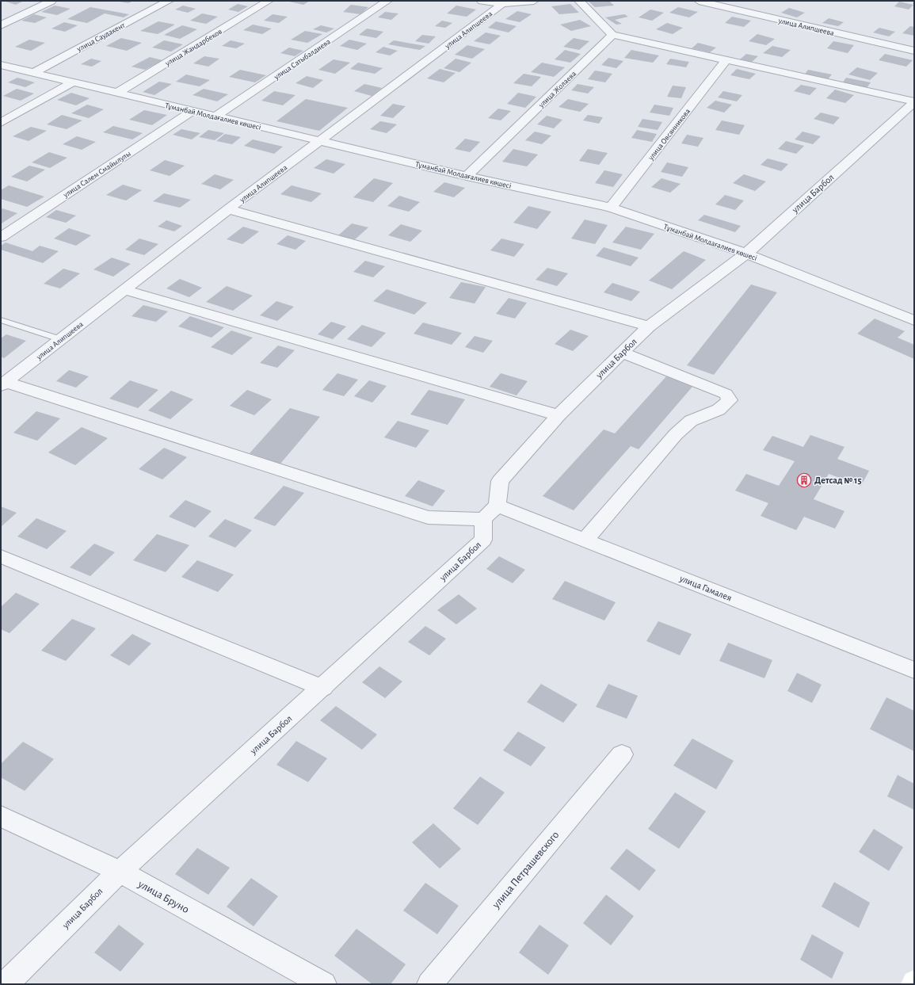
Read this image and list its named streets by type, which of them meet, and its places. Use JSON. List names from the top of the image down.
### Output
{
  "streets": {
    "street": [
      "улица Алипшеева",
      "улица Саудакент",
      "улица Жандарбеков",
      "улица Сатыбалдиева",
      "улица Жолаева",
      "Тұманбай Молдағалиев көшесі",
      "улица Овсянникова",
      "улица Салем Смайылулы",
      "улица Барбол",
      "улица Гамалея",
      "улица Петрашевского",
      "улица Бруно"
    ]
  },
  "crossings": [
    ["улица Алипшеева", "Тұманбай Молдағалиев көшесі"],
    ["улица Саудакент", "Тұманбай Молдағалиев көшесі"],
    ["улица Жандарбеков", "Тұманбай Молдағалиев көшесі"],
    ["улица Сатыбалдиева", "Тұманбай Молдағалиев көшесі"],
    ["улица Жолаева", "Тұманбай Молдағалиев көшесі"],
    ["Тұманбай Молдағалиев көшесі", "улица Овсянникова"],
    ["Тұманбай Молдағалиев көшесі", "улица Салем Смайылулы"],
    ["Тұманбай Молдағалиев көшесі", "улица Барбол"],
    ["улица Барбол", "улица Гамалея"],
    ["улица Барбол", "улица Бруно"]
  ],
  "places": {
    "building": ["Детсад № 15"]
  }
}
